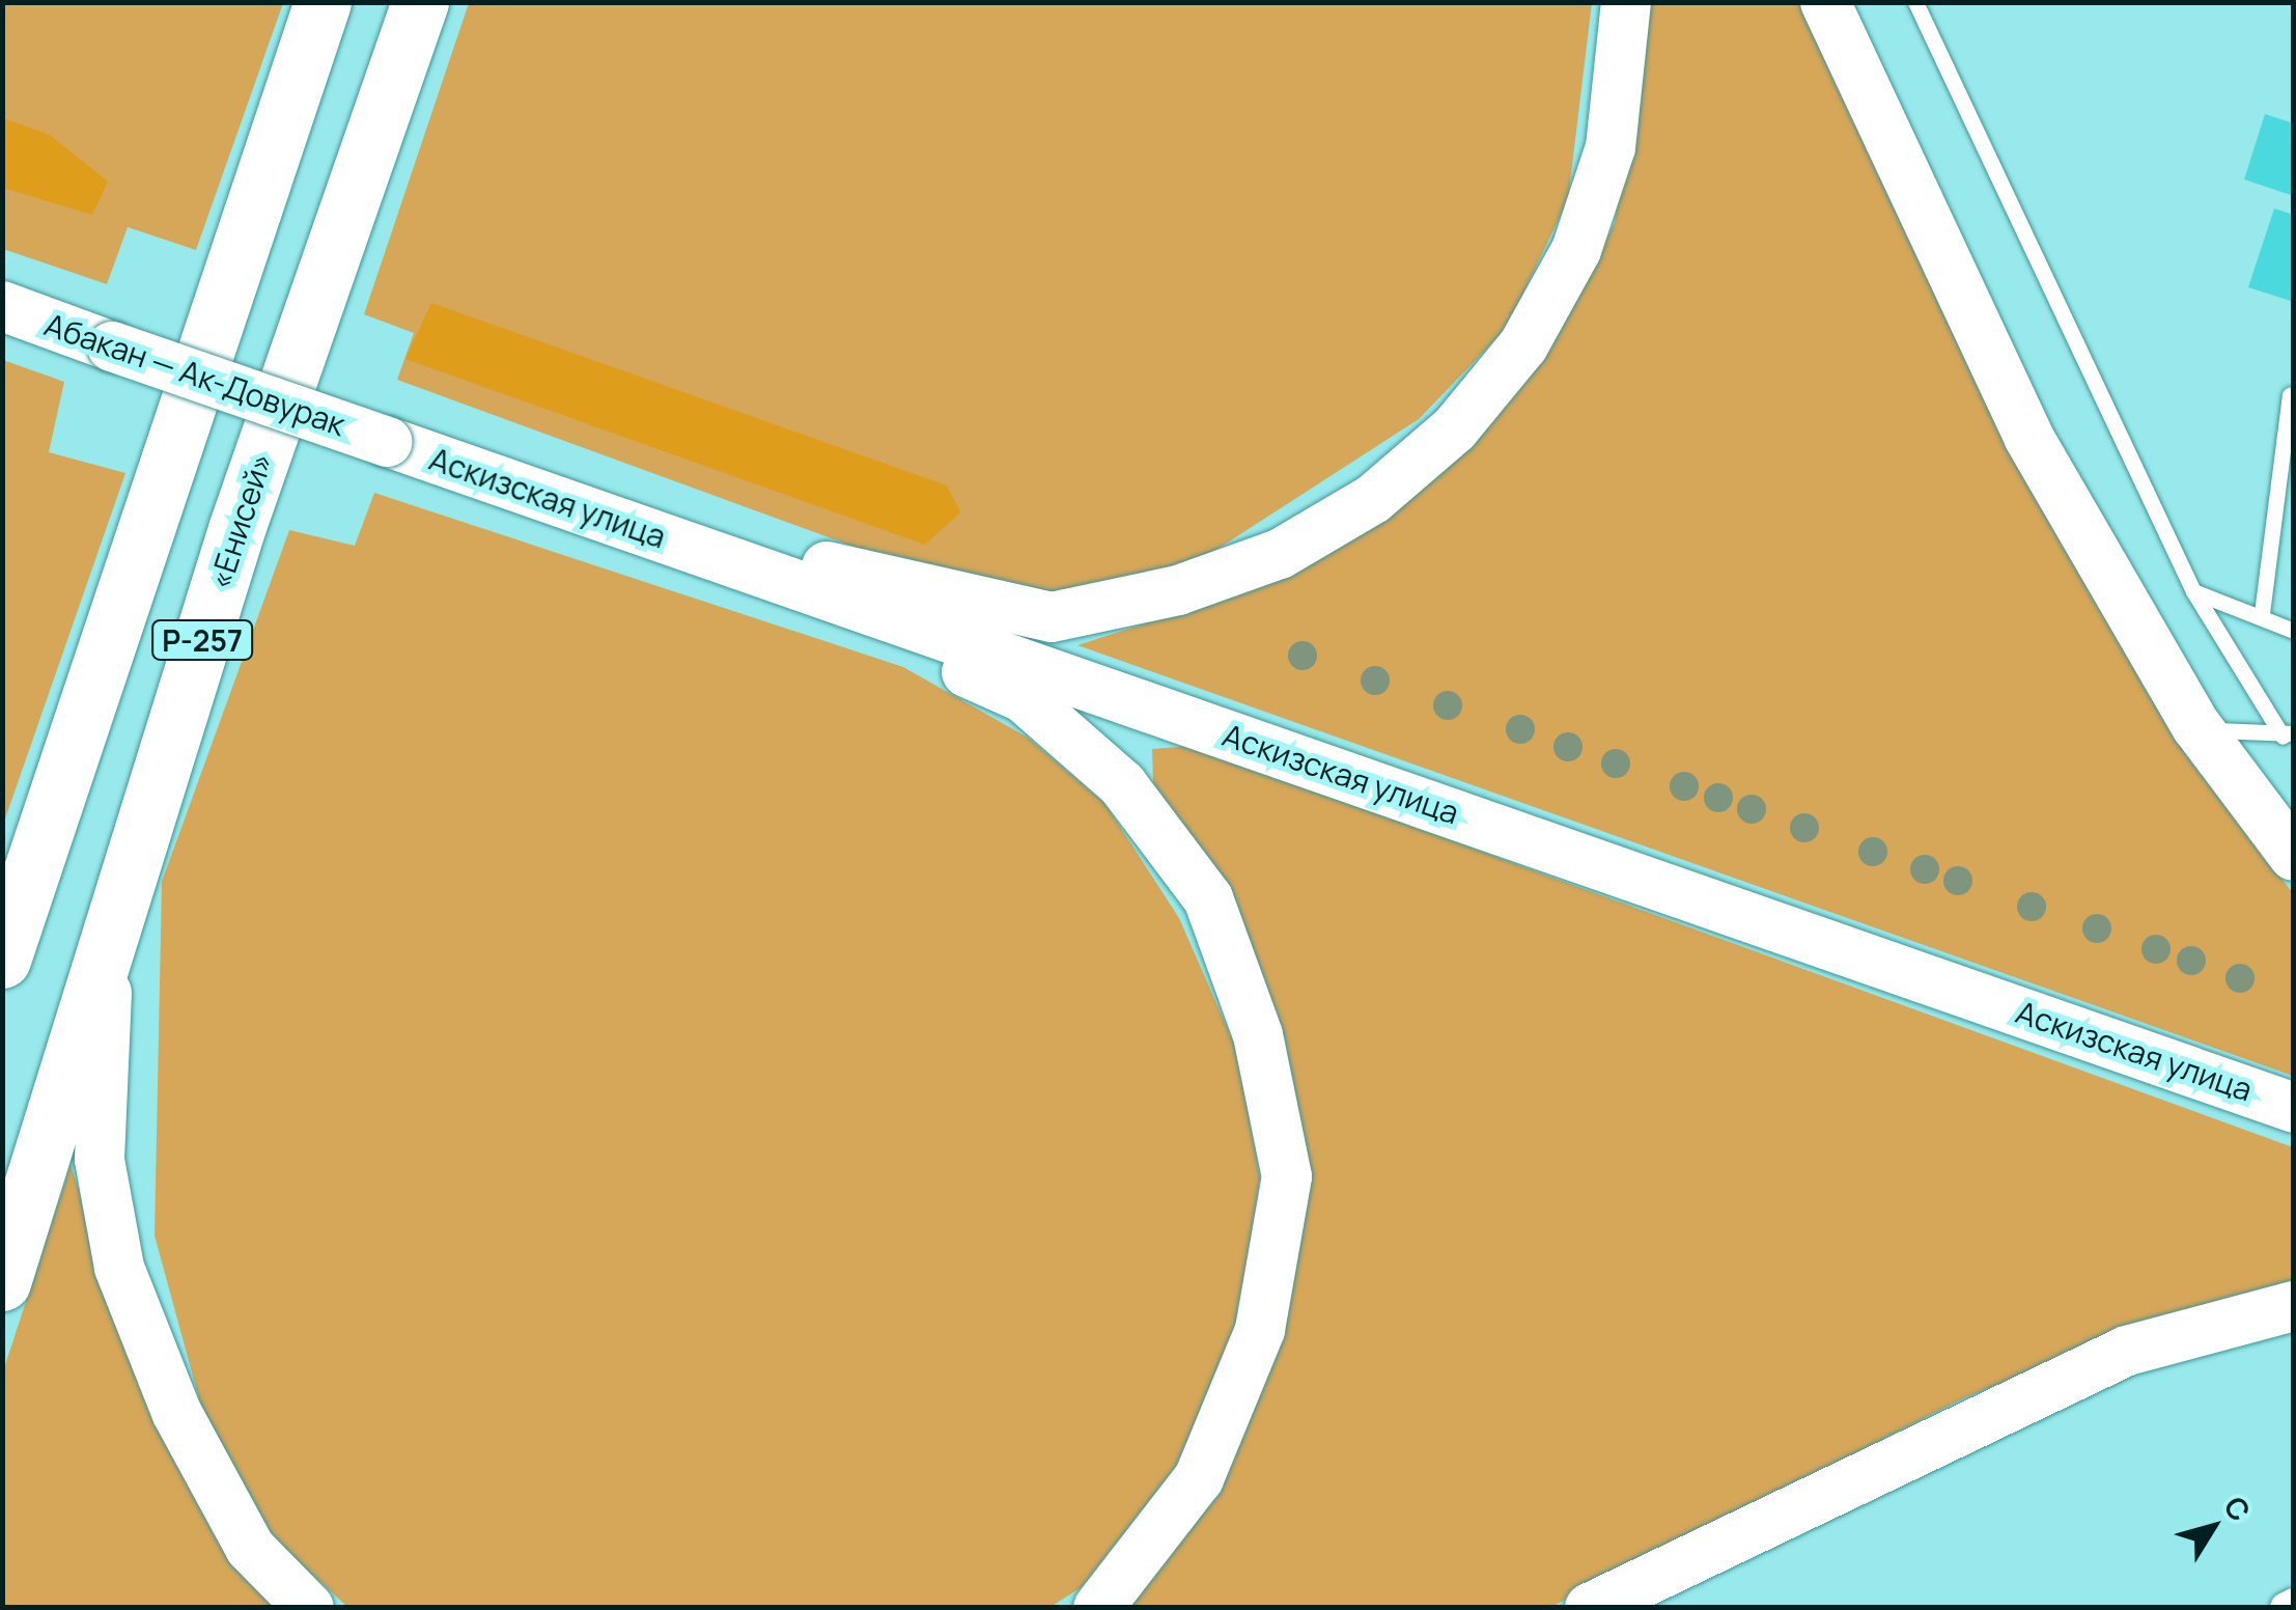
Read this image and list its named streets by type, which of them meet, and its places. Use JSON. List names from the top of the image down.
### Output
{
  "streets": {
    "highway": ["«Енисей»", "Р-257"],
    "main road": ["Абакан — Ак-Довурак", "Аскизская улица"]
  },
  "crossings": [
    ["Абакан — Ак-Довурак", "Аскизская улица"]
  ],
  "north": "top right"
}
